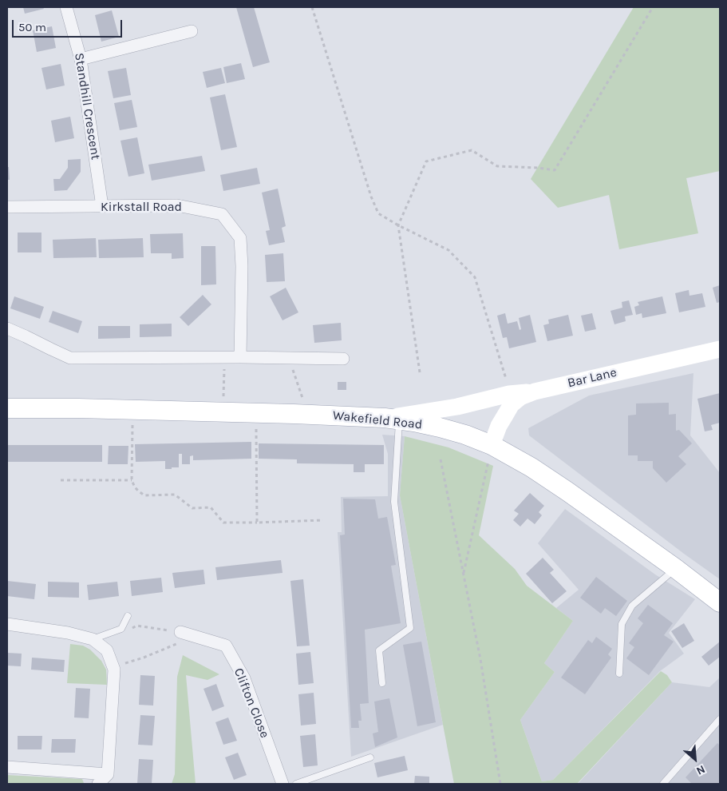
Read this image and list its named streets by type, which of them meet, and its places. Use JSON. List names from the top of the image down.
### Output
{
  "streets": {
    "main road": ["Bar Lane", "Wakefield Road"],
    "street": ["Standhill Crescent", "Kirkstall Road", "Clifton Close"]
  },
  "crossings": [
    ["Standhill Crescent", "Kirkstall Road"],
    ["Bar Lane", "Wakefield Road"]
  ],
  "scale_bar": "50 m",
  "north": "bottom right"
}
